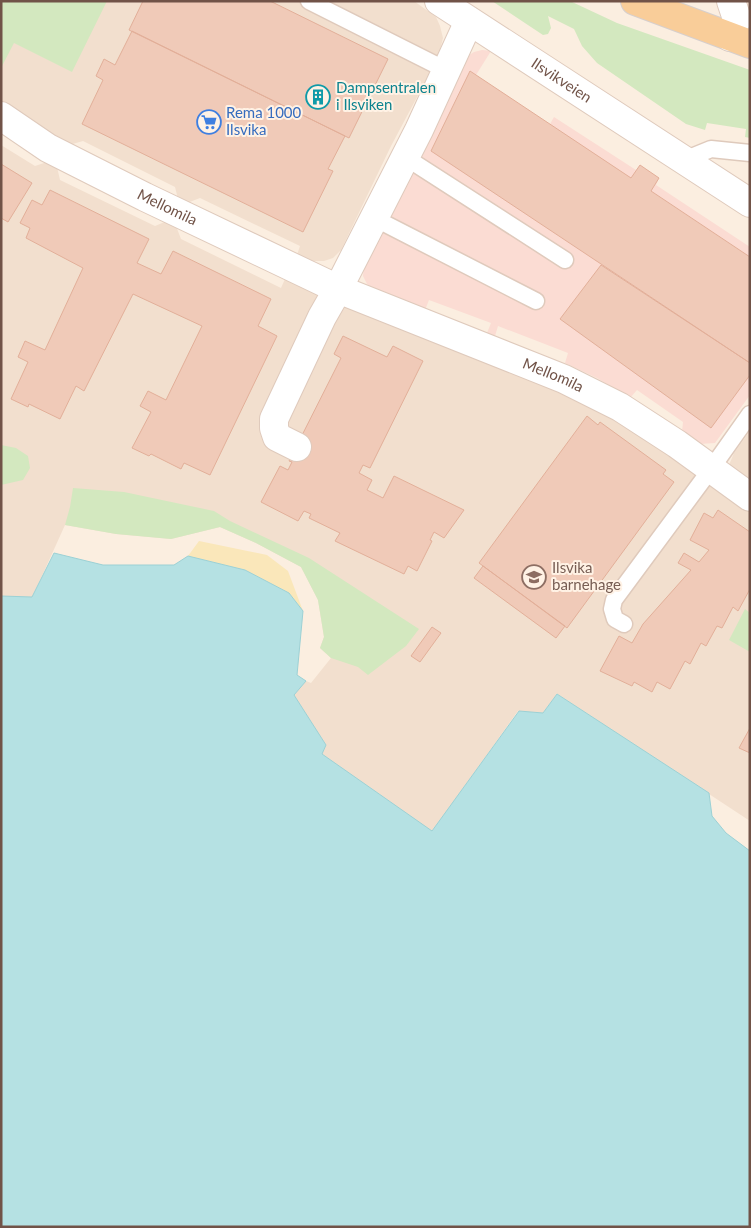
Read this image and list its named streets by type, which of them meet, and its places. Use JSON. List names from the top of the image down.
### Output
{
  "streets": {
    "street": ["Ilsvikveien", "Mellomila"]
  },
  "places": {
    "building": ["Dampsentralen i Ilsviken"],
    "supermarket": ["Rema 1000 Ilsvika"],
    "school or university": ["Ilsvika barnehage"]
  }
}
